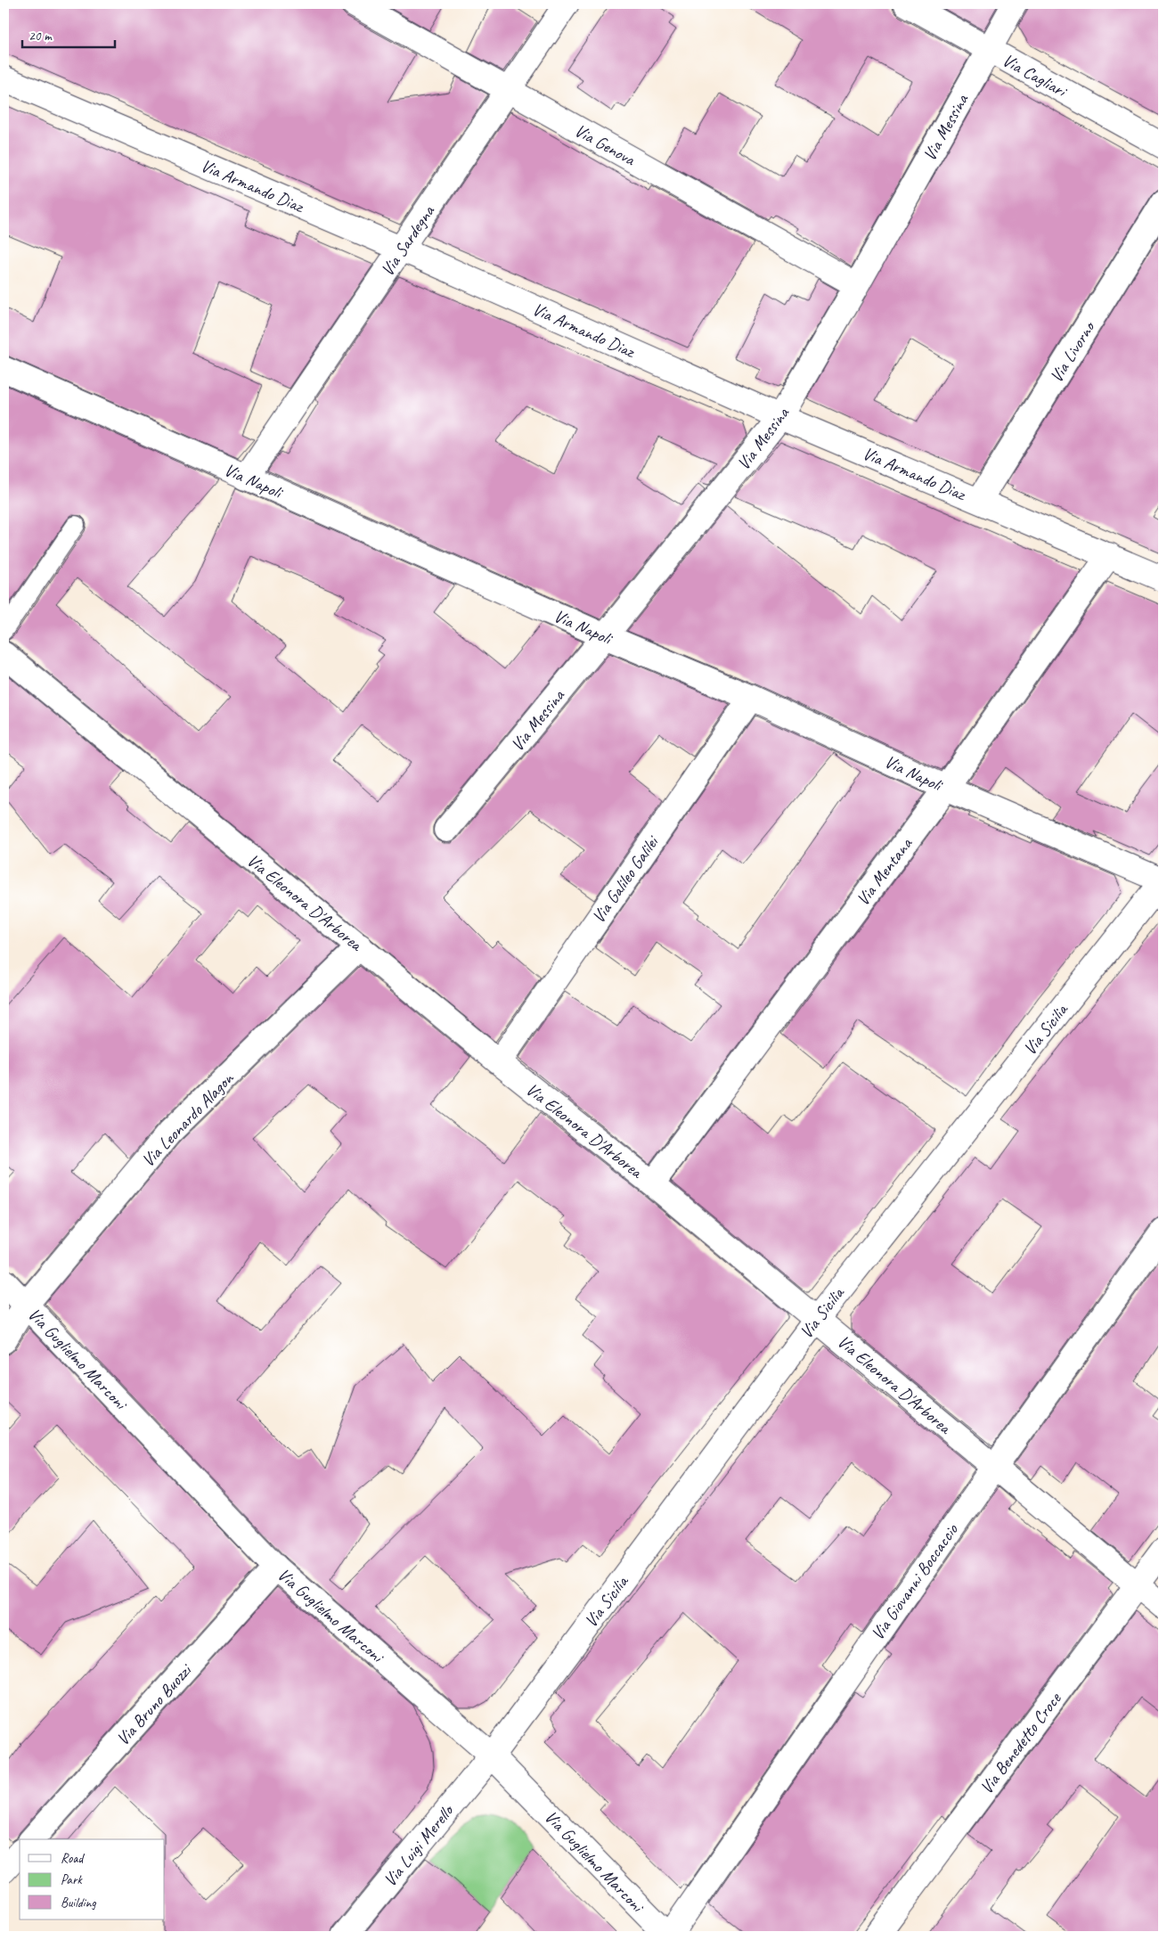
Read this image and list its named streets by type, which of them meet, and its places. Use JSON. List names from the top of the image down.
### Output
{
  "streets": {
    "street": [
      "Via Cagliari",
      "Via Messina",
      "Via Genova",
      "Via Armando Diaz",
      "Via Sardegna",
      "Via Livorno",
      "Via Napoli",
      "Via Mentana",
      "Via Galileo Galilei",
      "Via Eleonora D'Arborea",
      "Via Sicilia",
      "Via Leonardo Alagon",
      "Via Guglielmo Marconi",
      "Via Giovanni Boccaccio",
      "Via Bruno Buozzi",
      "Via Benedetto Croce",
      "Via Luigi Merello"
    ]
  },
  "crossings": [
    ["Via Cagliari", "Via Messina"],
    ["Via Messina", "Via Genova"],
    ["Via Messina", "Via Armando Diaz"],
    ["Via Messina", "Via Napoli"],
    ["Via Genova", "Via Sardegna"],
    ["Via Armando Diaz", "Via Sardegna"],
    ["Via Armando Diaz", "Via Livorno"],
    ["Via Armando Diaz", "Via Mentana"],
    ["Via Sardegna", "Via Napoli"],
    ["Via Napoli", "Via Mentana"],
    ["Via Napoli", "Via Galileo Galilei"],
    ["Via Napoli", "Via Sicilia"],
    ["Via Mentana", "Via Eleonora D'Arborea"],
    ["Via Galileo Galilei", "Via Eleonora D'Arborea"],
    ["Via Eleonora D'Arborea", "Via Sicilia"],
    ["Via Eleonora D'Arborea", "Via Leonardo Alagon"],
    ["Via Eleonora D'Arborea", "Via Giovanni Boccaccio"],
    ["Via Eleonora D'Arborea", "Via Benedetto Croce"],
    ["Via Sicilia", "Via Guglielmo Marconi"],
    ["Via Sicilia", "Via Luigi Merello"],
    ["Via Leonardo Alagon", "Via Guglielmo Marconi"],
    ["Via Guglielmo Marconi", "Via Giovanni Boccaccio"],
    ["Via Guglielmo Marconi", "Via Bruno Buozzi"],
    ["Via Guglielmo Marconi", "Via Luigi Merello"]
  ],
  "legend": ["Road", "Park", "Building"],
  "scale_bar": "20 m"
}
